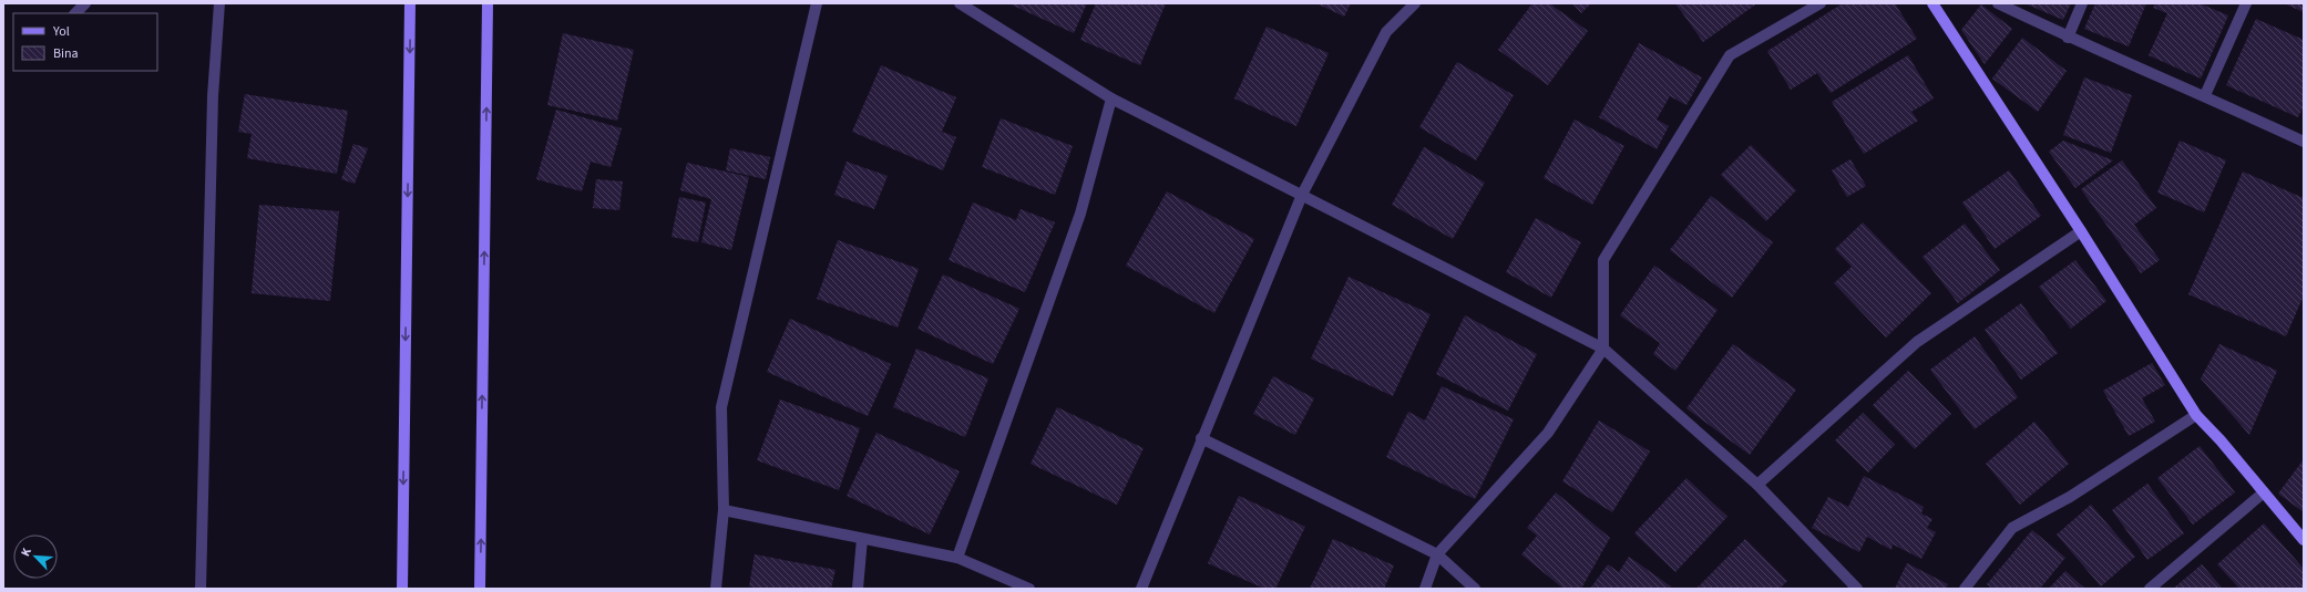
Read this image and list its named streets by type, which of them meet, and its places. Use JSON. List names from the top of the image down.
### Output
{
  "legend": ["Yol", "Bina"],
  "north": "top left"
}
